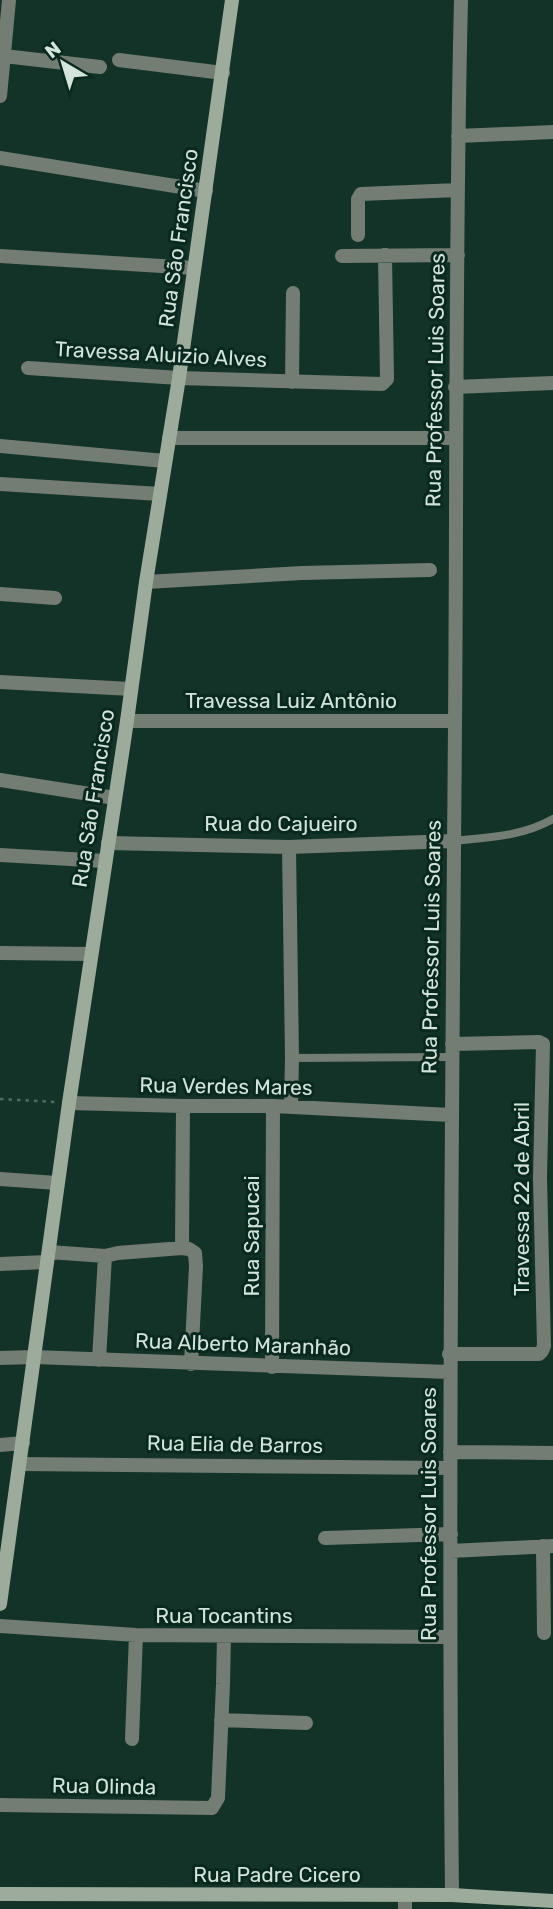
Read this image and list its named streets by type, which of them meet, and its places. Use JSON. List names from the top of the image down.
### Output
{
  "streets": {
    "street": [
      "Rua São Francisco",
      "Travessa Aluizio Alves",
      "Rua Professor Luis Soares",
      "Travessa Luiz Antônio",
      "Rua do Cajueiro",
      "Rua Verdes Mares",
      "Travessa 22 de Abril",
      "Rua Sapucai",
      "Rua Alberto Maranhão",
      "Rua Elia de Barros",
      "Rua Tocantins",
      "Rua Olinda",
      "Rua Padre Cicero"
    ]
  },
  "crossings": [
    ["Rua São Francisco", "Travessa Aluizio Alves"],
    ["Rua São Francisco", "Travessa Luiz Antônio"],
    ["Rua São Francisco", "Rua do Cajueiro"],
    ["Rua São Francisco", "Rua Verdes Mares"],
    ["Rua São Francisco", "Rua Alberto Maranhão"],
    ["Rua São Francisco", "Rua Elia de Barros"],
    ["Rua Professor Luis Soares", "Travessa Luiz Antônio"],
    ["Rua Professor Luis Soares", "Rua do Cajueiro"],
    ["Rua Professor Luis Soares", "Rua Verdes Mares"],
    ["Rua Professor Luis Soares", "Travessa 22 de Abril"],
    ["Rua Professor Luis Soares", "Rua Alberto Maranhão"],
    ["Rua Professor Luis Soares", "Rua Elia de Barros"],
    ["Rua Professor Luis Soares", "Rua Tocantins"],
    ["Rua Professor Luis Soares", "Rua Padre Cicero"],
    ["Rua Verdes Mares", "Rua Sapucai"],
    ["Rua Sapucai", "Rua Alberto Maranhão"]
  ],
  "north": "top left"
}
